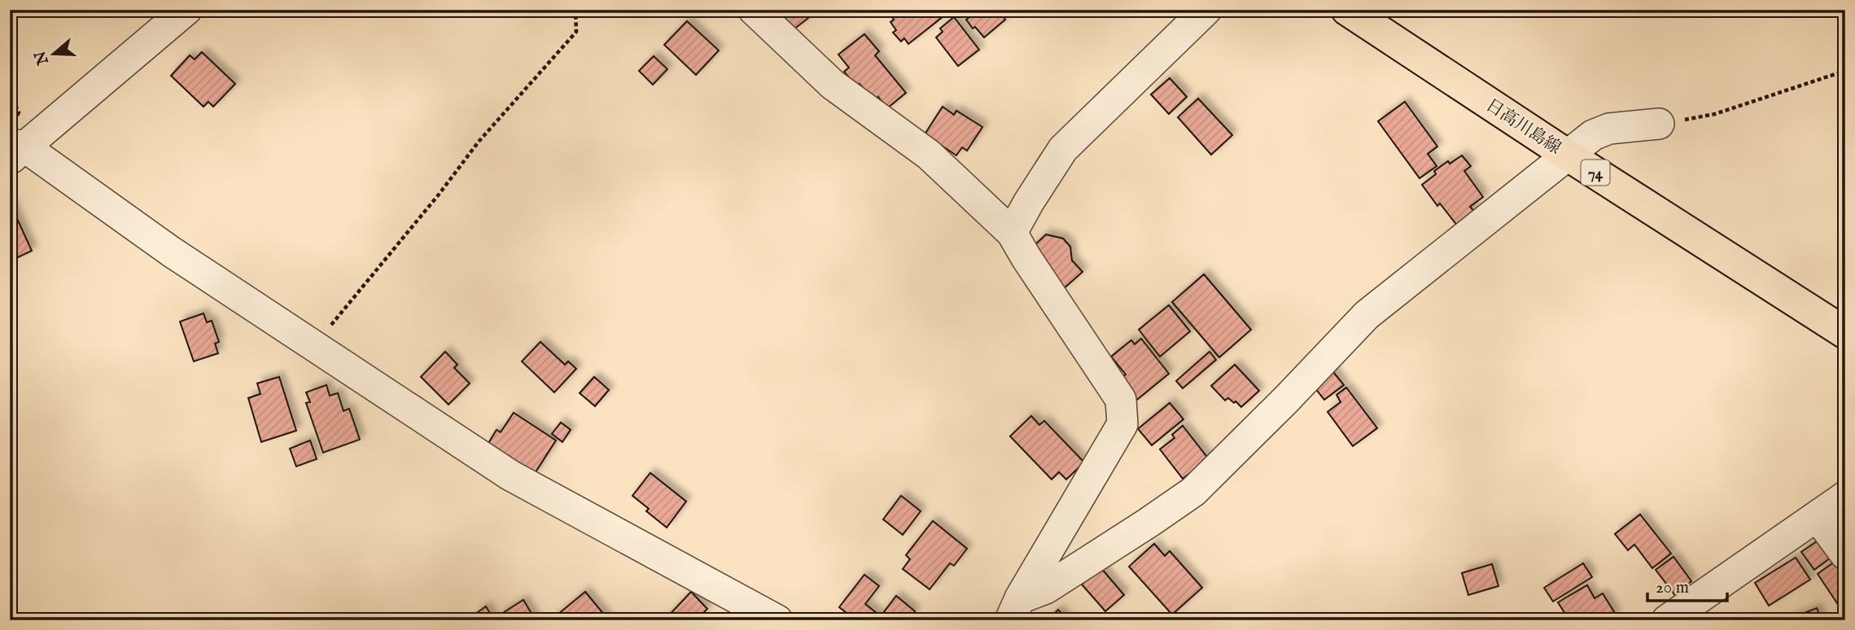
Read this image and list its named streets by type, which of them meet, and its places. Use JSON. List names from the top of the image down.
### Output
{
  "streets": {
    "main road": ["日高川島線", "74"]
  },
  "scale_bar": "20 m",
  "north": "left"
}
